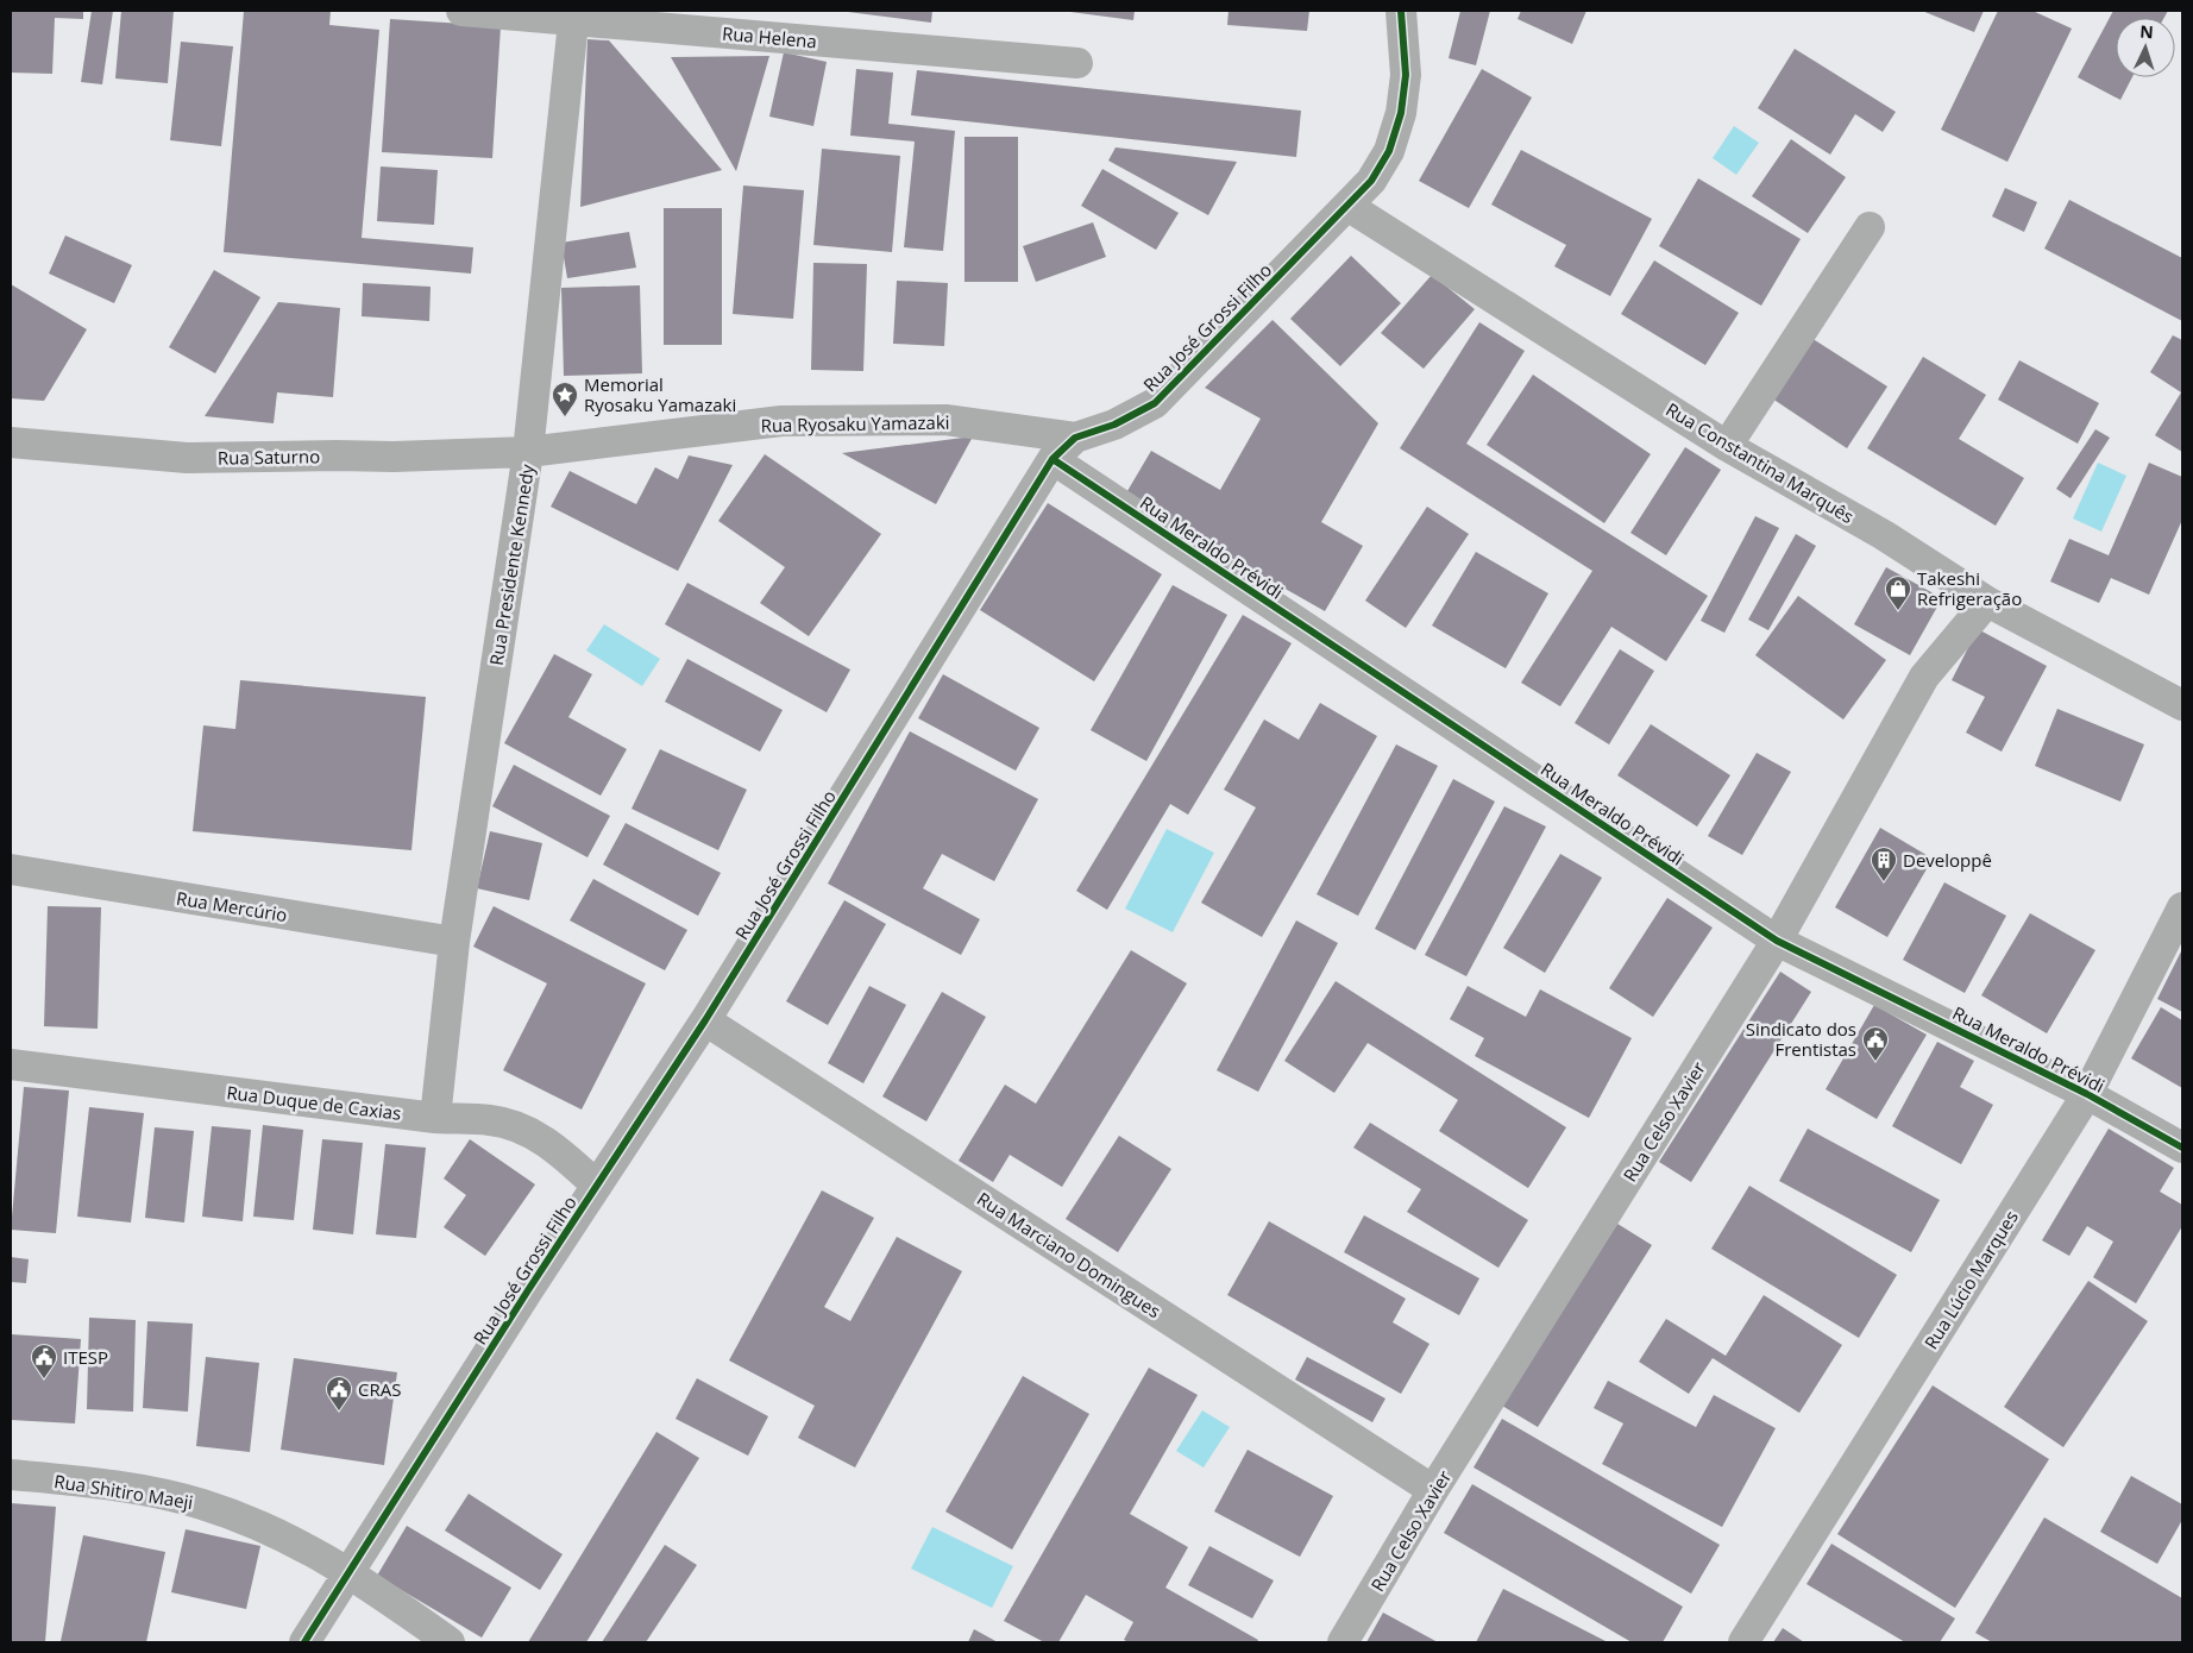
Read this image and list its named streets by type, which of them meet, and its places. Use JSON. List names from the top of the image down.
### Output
{
  "streets": {
    "street": [
      "Rua Helena",
      "Rua José Grossi Filho",
      "Rua Ryosaku Yamazaki",
      "Rua Saturno",
      "Rua Constantina Marquês",
      "Rua Meraldo Prévidi",
      "Rua Presidente Kennedy",
      "Rua Mercúrio",
      "Rua Duque de Caxias",
      "Rua Celso Xavier",
      "Rua Marciano Domingues",
      "Rua Lúcio Marques",
      "Rua Shitiro Maeji"
    ]
  },
  "crossings": [
    ["Rua Helena", "Rua Presidente Kennedy"],
    ["Rua José Grossi Filho", "Rua Ryosaku Yamazaki"],
    ["Rua José Grossi Filho", "Rua Constantina Marquês"],
    ["Rua José Grossi Filho", "Rua Meraldo Prévidi"],
    ["Rua José Grossi Filho", "Rua Duque de Caxias"],
    ["Rua José Grossi Filho", "Rua Marciano Domingues"],
    ["Rua José Grossi Filho", "Rua Shitiro Maeji"],
    ["Rua Ryosaku Yamazaki", "Rua Saturno"],
    ["Rua Ryosaku Yamazaki", "Rua Presidente Kennedy"],
    ["Rua Saturno", "Rua Presidente Kennedy"],
    ["Rua Constantina Marquês", "Rua Celso Xavier"],
    ["Rua Meraldo Prévidi", "Rua Celso Xavier"],
    ["Rua Meraldo Prévidi", "Rua Lúcio Marques"],
    ["Rua Presidente Kennedy", "Rua Mercúrio"],
    ["Rua Presidente Kennedy", "Rua Duque de Caxias"],
    ["Rua Celso Xavier", "Rua Marciano Domingues"]
  ],
  "places": {
    "place": ["Memorial Ryosaku Yamazaki"],
    "shop": ["Takeshi Refrigeração"],
    "building": ["Developpê"],
    "public building": ["Sindicato dos Frentistas", "ITESP", "CRAS"]
  },
  "north": "top"
}
